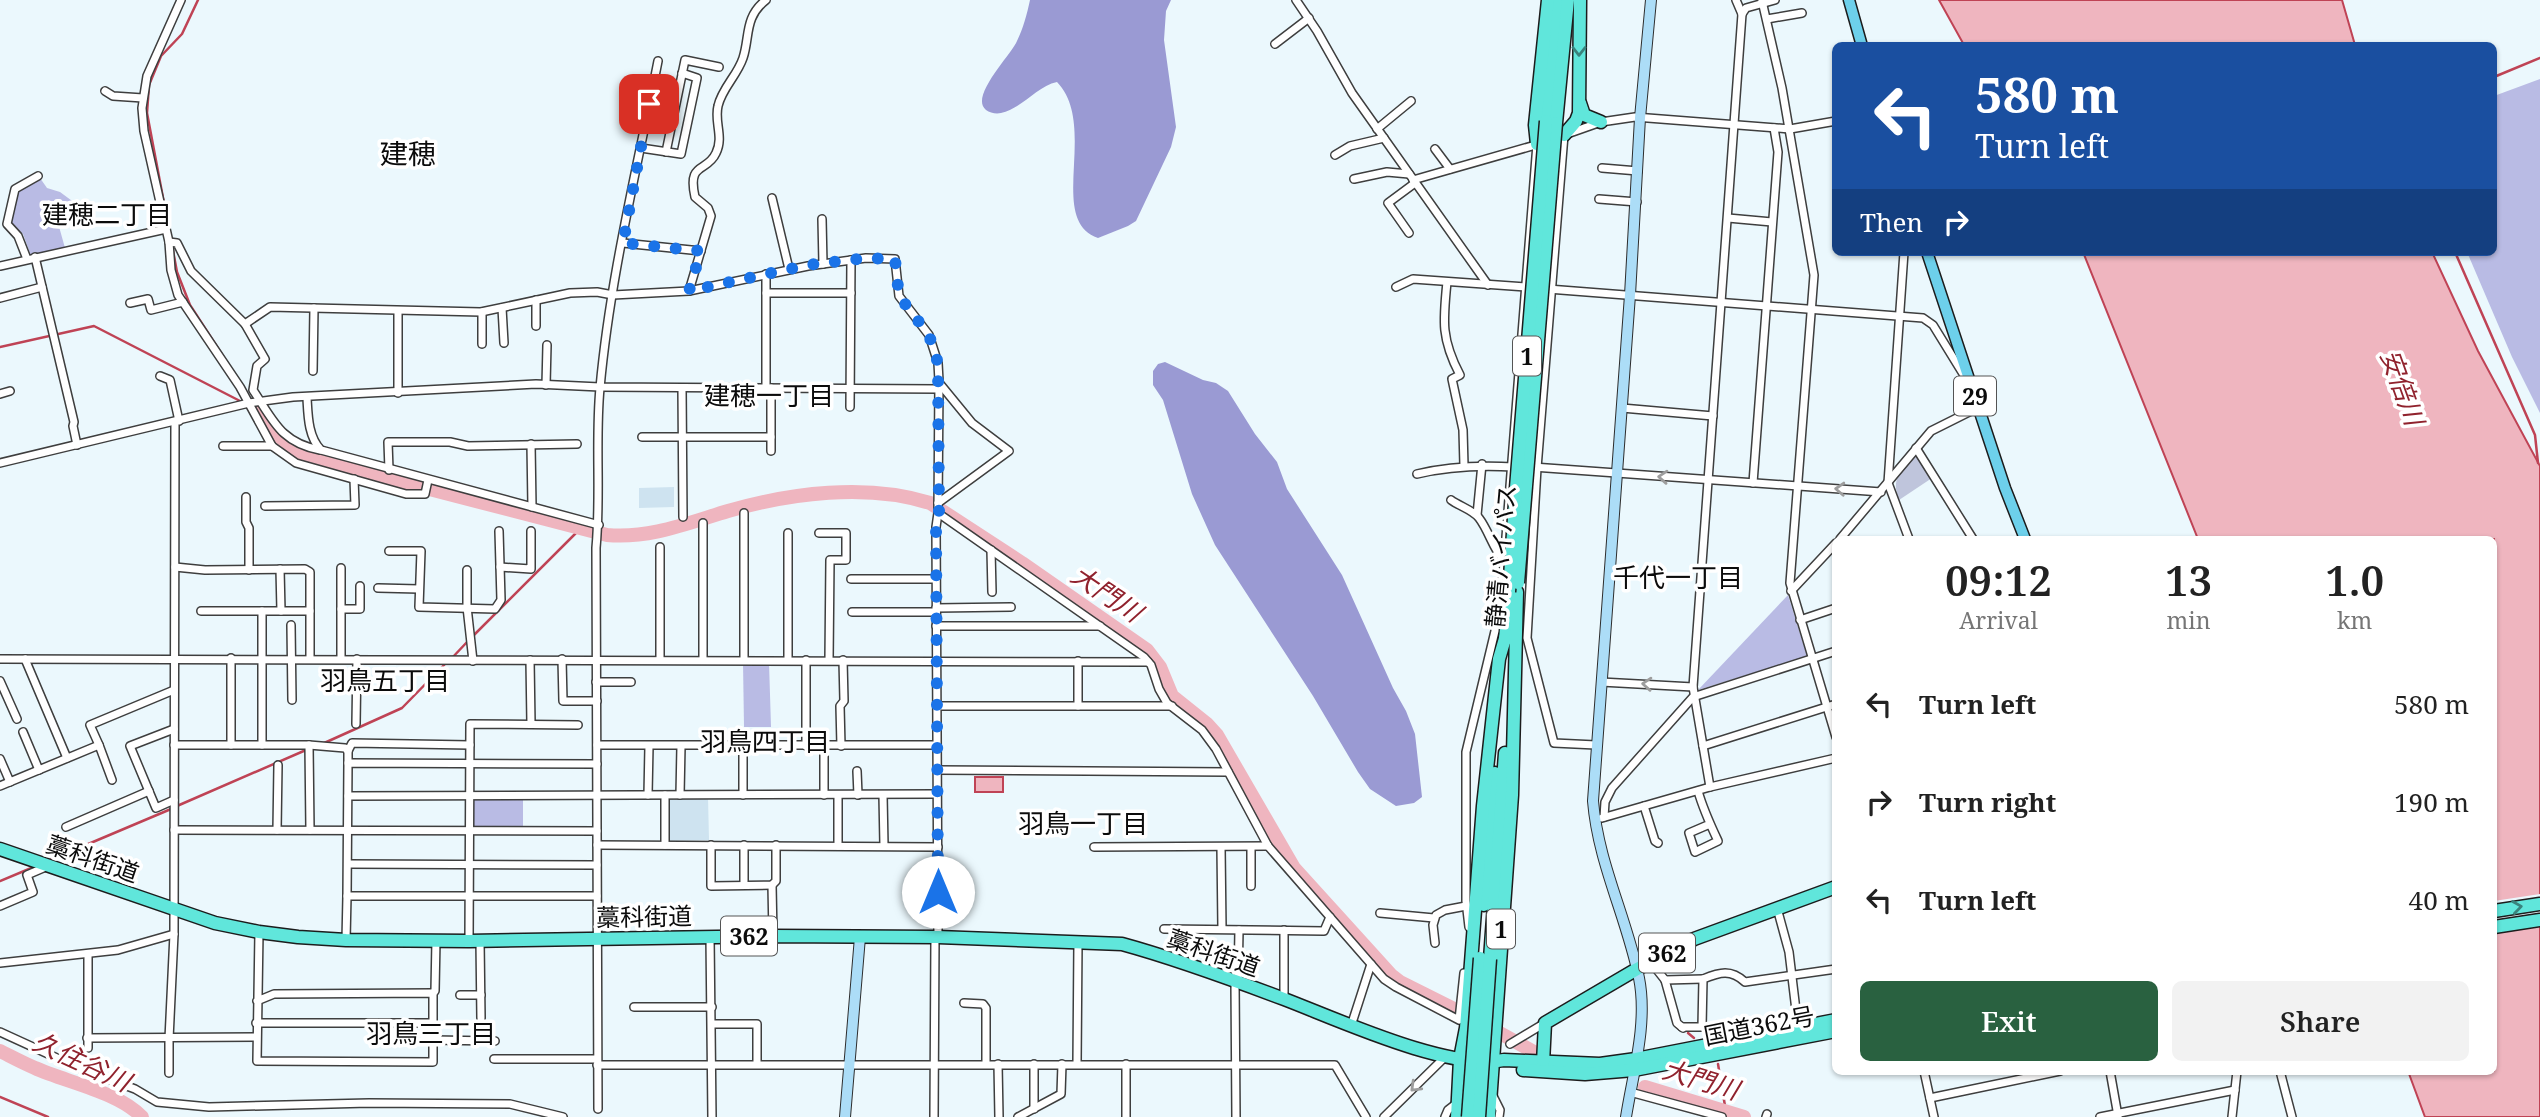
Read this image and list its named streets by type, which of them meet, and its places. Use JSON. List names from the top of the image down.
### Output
{
  "streets": {
    "highway": [
      "1",
      "静清バイパス",
      "藁科街道",
      "362",
      "国道362号"
    ],
    "main road": ["29"]
  },
  "crossings": [
    ["1", "静清バイパス"],
    ["1", "藁科街道"],
    ["1", "国道362号"],
    ["藁科街道", "国道362号"]
  ],
  "districts": [
    "建穂",
    "建穂二丁目",
    "建穂一丁目",
    "千代一丁目",
    "羽鳥五丁目",
    "羽鳥四丁目",
    "羽鳥一丁目",
    "羽鳥三丁目"
  ],
  "water": ["安倍川", "大門川", "久住谷川"],
  "page": {
    "turn": ["580 m", "Turn left"],
    "then": "Then",
    "eta": [
      "09:12",
      "Arrival",
      "13",
      "min",
      "1.0",
      "km"
    ],
    "list": [
      {
        "name": "Turn left",
        "value": "580 m"
      },
      {
        "name": "Turn right",
        "value": "190 m"
      },
      {
        "name": "Turn left",
        "value": "40 m"
      }
    ],
    "buttons": ["Exit", "Share"]
  }
}
